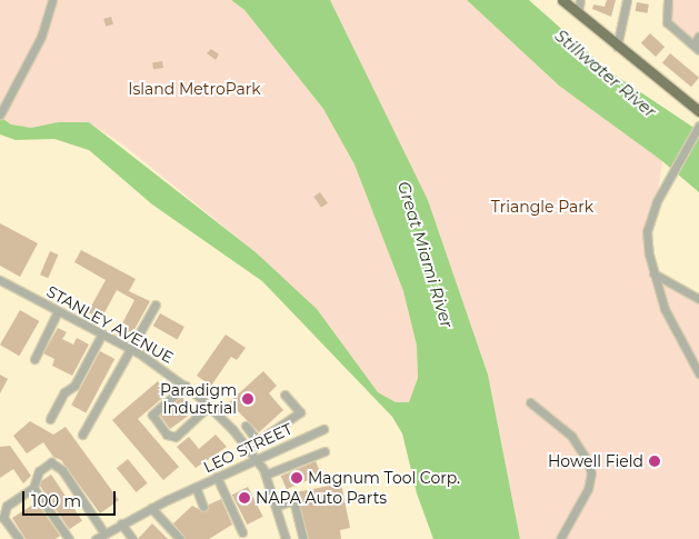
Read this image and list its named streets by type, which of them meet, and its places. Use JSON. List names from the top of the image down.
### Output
{
  "streets": {
    "street": ["STANLEY AVENUE", "LEO STREET"]
  },
  "crossings": [
    ["STANLEY AVENUE", "LEO STREET"]
  ],
  "water": ["Stillwater River", "Great Miami River"],
  "parks": ["Island MetroPark", "Triangle Park"],
  "places": [
    "Paradigm Industrial",
    "Howell Field",
    "Magnum Tool Corp.",
    "NAPA Auto Parts"
  ],
  "scale_bar": "100 m"
}
